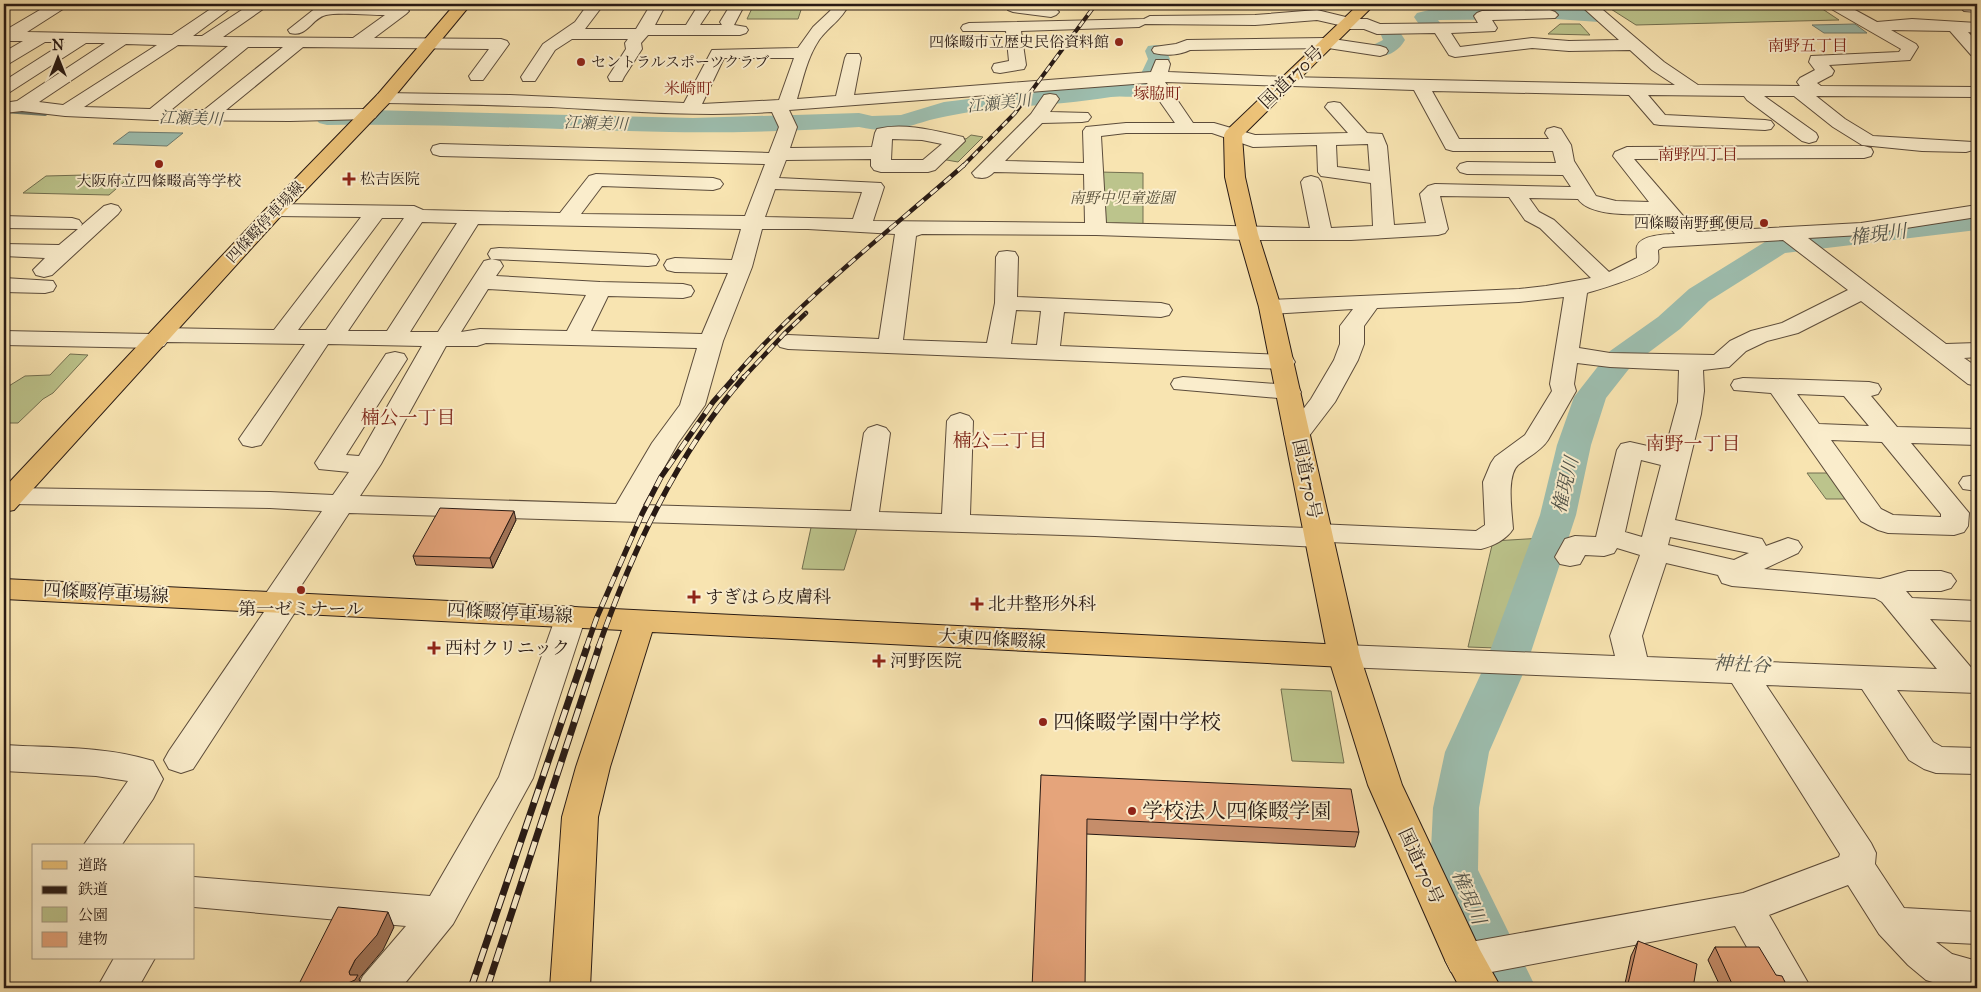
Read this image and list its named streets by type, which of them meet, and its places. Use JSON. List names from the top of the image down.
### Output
{
  "streets": {
    "main road": ["国道170号", "四條畷停車場線", "大東四條畷線"]
  },
  "crossings": [
    ["国道170号", "大東四條畷線"],
    ["四條畷停車場線", "大東四條畷線"]
  ],
  "districts": [
    "南野五丁目",
    "米崎町",
    "塚脇町",
    "南野四丁目",
    "楠公一丁目",
    "楠公二丁目",
    "南野一丁目"
  ],
  "water": ["江瀬美川", "権現川", "神社谷"],
  "parks": ["南野中児童遊園"],
  "places": {
    "other": [
      "四條畷市立歴史民俗資料館",
      "セントラルスポーツクラブ",
      "大阪府立四條畷高等学校",
      "四條畷南野郵便局",
      "第一ゼミナール",
      "四條畷学園中学校",
      "学校法人四條畷学園"
    ],
    "health": [
      "松吉医院",
      "すぎはら皮膚科",
      "北井整形外科",
      "西村クリニック",
      "河野医院"
    ]
  },
  "legend": [
    "道路",
    "鉄道",
    "公園",
    "建物"
  ],
  "north": "top"
}
